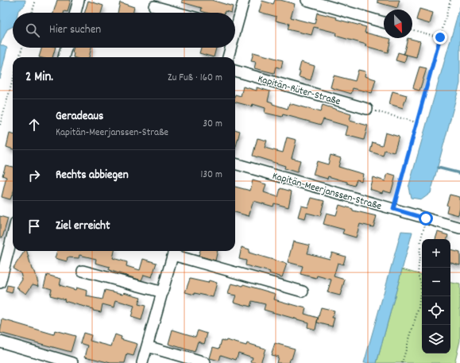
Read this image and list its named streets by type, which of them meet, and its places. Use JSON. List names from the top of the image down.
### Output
{
  "streets": {
    "street": ["Kapitän-Rüter-Straße", "Kapitän-Meerjanssen-Straße"]
  },
  "north": "bottom right",
  "page": {
    "search": "Hier suchen",
    "heading": ["2 Min.", "Zu Fuß · 160 m"],
    "list": [
      ["Geradeaus", "Kapitän-Meerjanssen-Straße", "30 m"],
      ["Rechts abbiegen", "130 m"],
      "Ziel erreicht"
    ],
    "map_buttons": ["+", "−"]
  }
}
